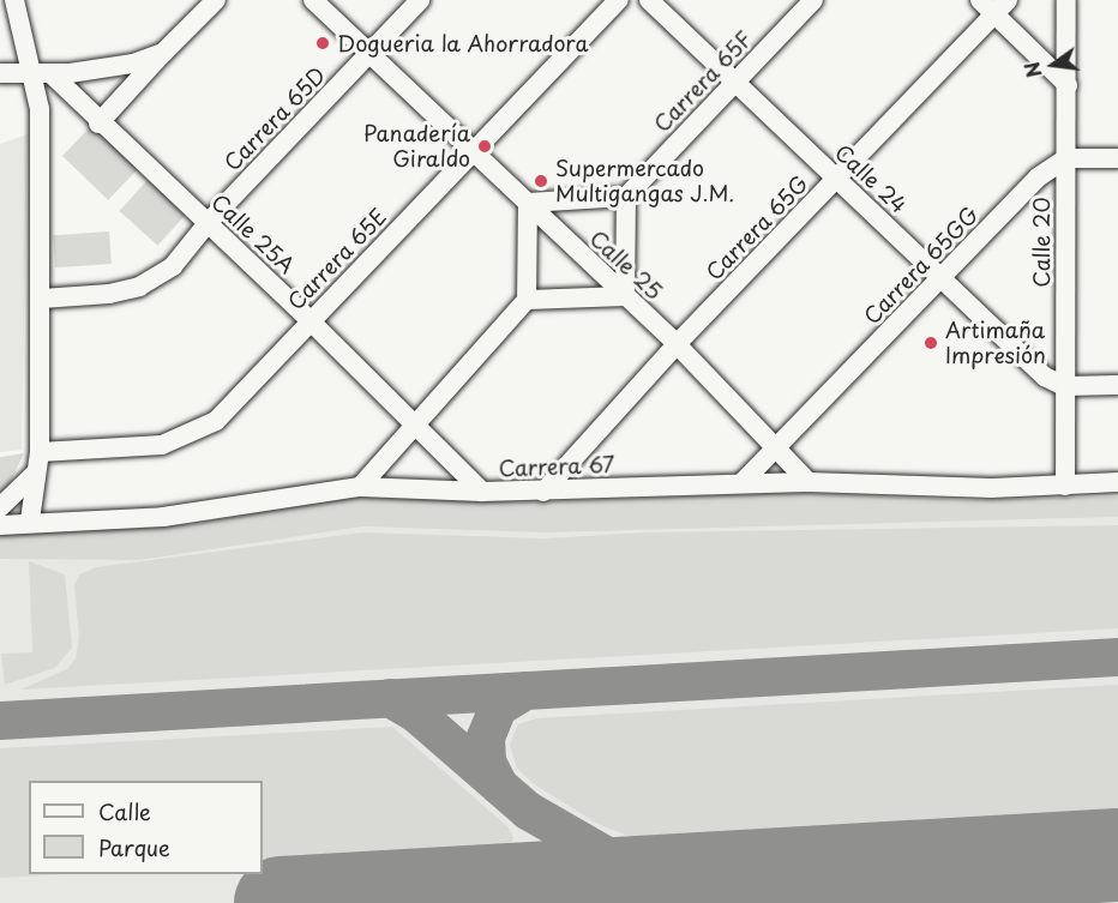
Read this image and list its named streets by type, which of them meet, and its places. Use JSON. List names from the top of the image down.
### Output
{
  "streets": {
    "street": [
      "Carrera 65F",
      "Carrera 65D",
      "Calle 24",
      "Carrera 65G",
      "Calle 25A",
      "Calle 20",
      "Carrera 65E",
      "Calle 25",
      "Carrera 65GG",
      "Carrera 67"
    ]
  },
  "crossings": [
    ["Carrera 65F", "Calle 24"],
    ["Carrera 65D", "Calle 25A"],
    ["Carrera 65D", "Calle 25"],
    ["Calle 24", "Carrera 65G"],
    ["Calle 24", "Calle 20"],
    ["Calle 24", "Carrera 65GG"],
    ["Carrera 65G", "Calle 25"],
    ["Carrera 65G", "Carrera 67"],
    ["Calle 25A", "Carrera 65E"],
    ["Calle 25A", "Carrera 67"],
    ["Calle 20", "Carrera 65GG"],
    ["Calle 20", "Carrera 67"],
    ["Carrera 65E", "Calle 25"],
    ["Calle 25", "Carrera 65GG"],
    ["Calle 25", "Carrera 67"]
  ],
  "places": [
    "Dogueria la Ahorradora",
    "Panadería Giraldo",
    "Supermercado Multigangas J.M.",
    "Artimaña Impresión"
  ],
  "legend": ["Calle", "Parque"],
  "north": "left"
}
